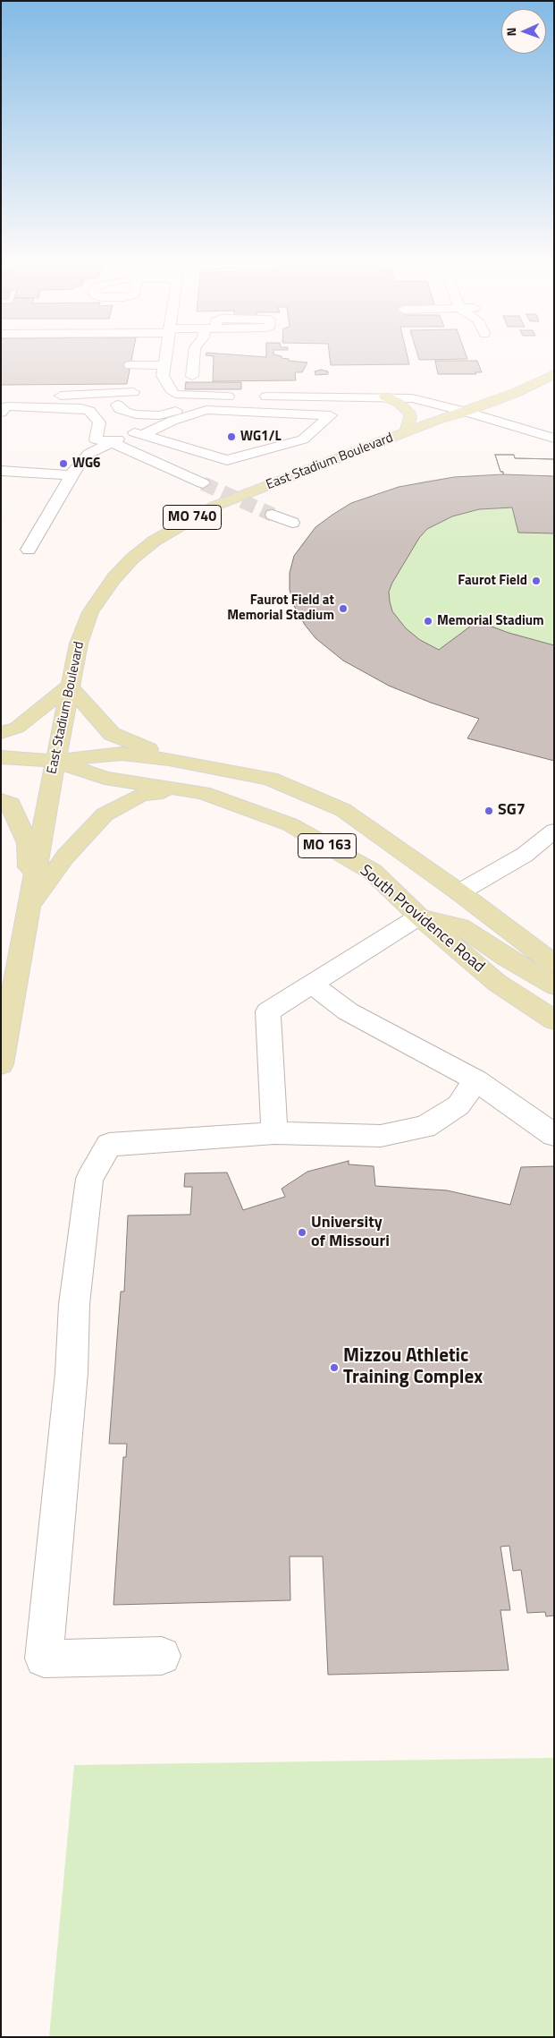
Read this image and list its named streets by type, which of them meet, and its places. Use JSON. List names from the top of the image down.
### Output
{
  "streets": {
    "main road": [
      "East Stadium Boulevard",
      "MO 740",
      "MO 163",
      "South Providence Road"
    ]
  },
  "crossings": [
    ["East Stadium Boulevard", "South Providence Road"]
  ],
  "places": [
    "WG1/L",
    "WG6",
    "Faurot Field",
    "Faurot Field at Memorial Stadium",
    "Memorial Stadium",
    "SG7",
    "University of Missouri",
    "Mizzou Athletic Training Complex"
  ],
  "north": "left"
}
